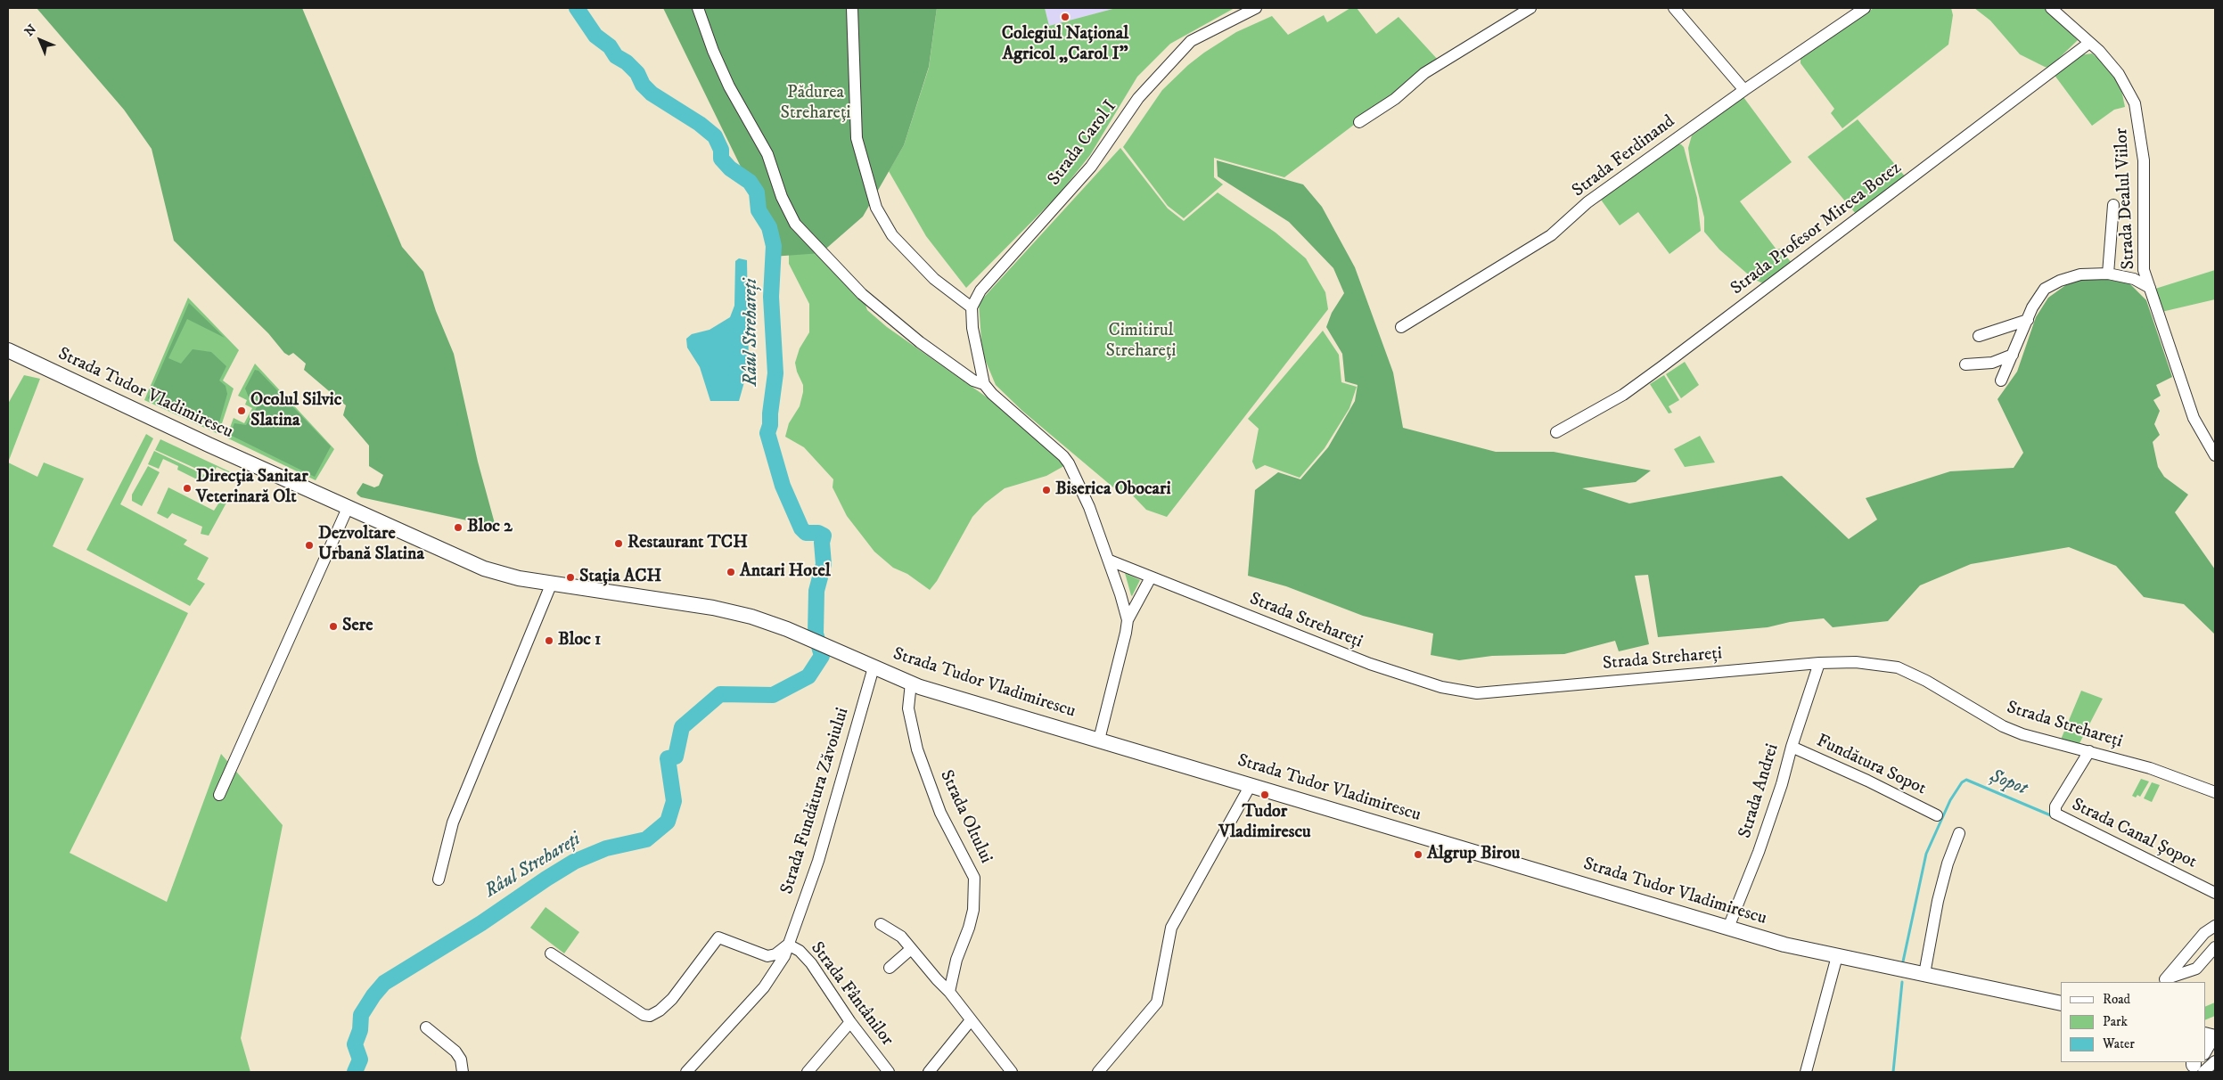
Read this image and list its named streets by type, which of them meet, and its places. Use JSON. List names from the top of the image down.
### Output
{
  "streets": {
    "main road": ["Strada Tudor Vladimirescu"],
    "street": [
      "Strada Carol I",
      "Strada Ferdinand",
      "Strada Dealul Viilor",
      "Strada Profesor Mircea Botez",
      "Strada Strehareți",
      "Fundătura Sopot",
      "Strada Andrei",
      "Strada Fundătura Zăvoiului",
      "Strada Oltului",
      "Strada Canal Șopot",
      "Strada Fântânilor"
    ]
  },
  "crossings": [
    ["Strada Dealul Viilor", "Strada Profesor Mircea Botez"],
    ["Strada Tudor Vladimirescu", "Strada Andrei"],
    ["Strada Tudor Vladimirescu", "Strada Fundătura Zăvoiului"],
    ["Strada Tudor Vladimirescu", "Strada Oltului"],
    ["Strada Strehareți", "Strada Andrei"],
    ["Strada Strehareți", "Strada Canal Șopot"],
    ["Fundătura Sopot", "Strada Andrei"],
    ["Strada Fundătura Zăvoiului", "Strada Fântânilor"]
  ],
  "water": ["Râul Strehareți", "Șopot"],
  "parks": ["Pădurea Strehareți", "Cimitirul Strehareți"],
  "places": [
    "Colegiul Național Agricol „Carol I”",
    "Ocolul Silvic Slatina",
    "Direcția Sanitar Veterinară Olt",
    "Biserica Obocari",
    "Bloc 2",
    "Restaurant TCH",
    "Dezvoltare Urbană Slatina",
    "Antari Hotel",
    "Stația ACH",
    "Sere",
    "Bloc 1",
    "Tudor Vladimirescu",
    "Algrup Birou"
  ],
  "legend": ["Road", "Park", "Water"],
  "north": "top left"
}
